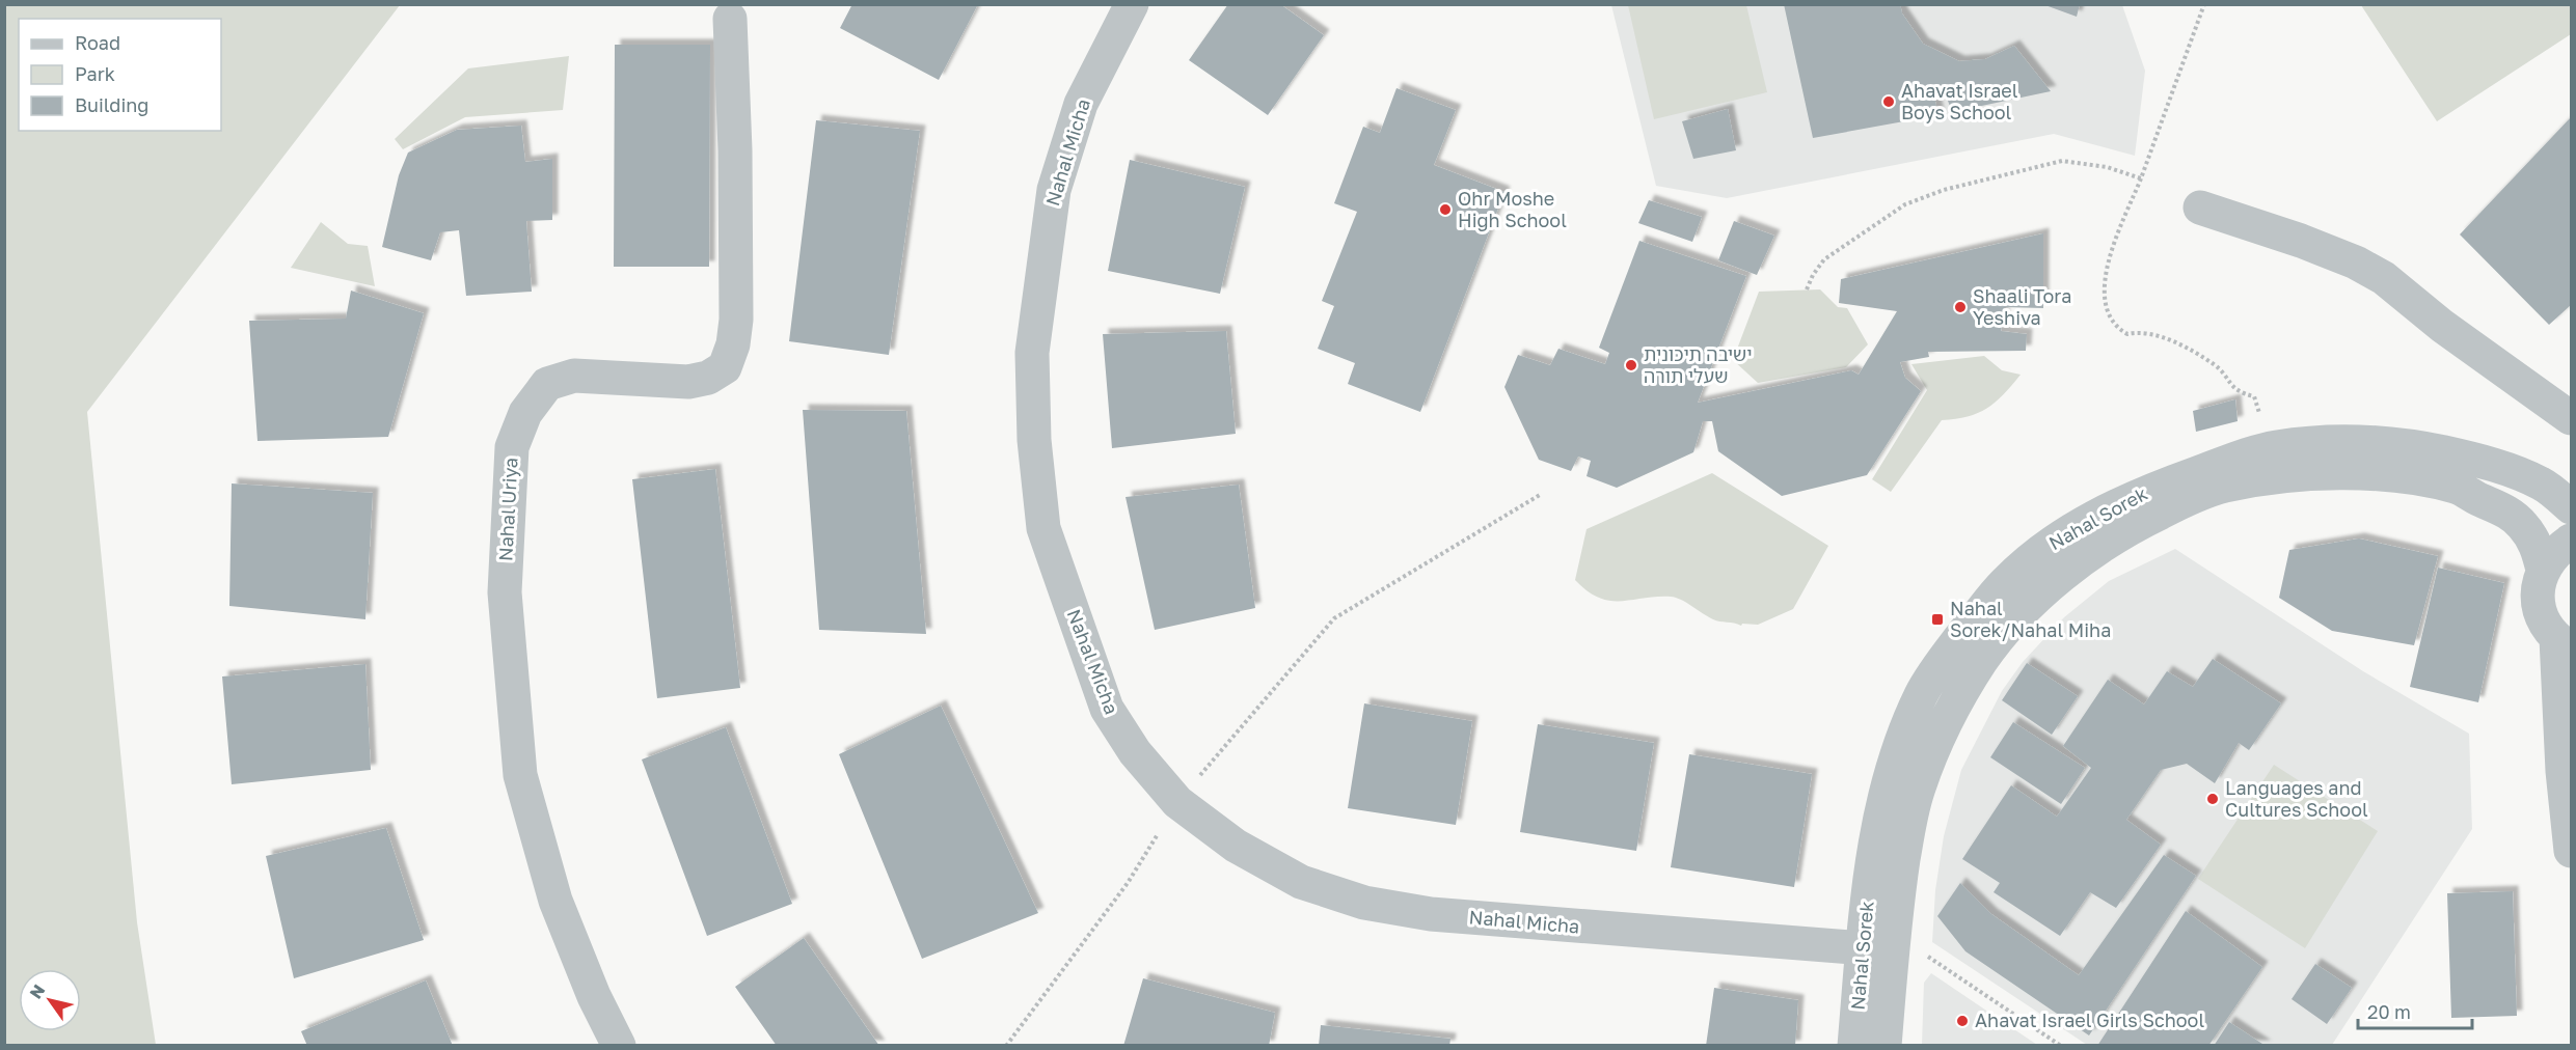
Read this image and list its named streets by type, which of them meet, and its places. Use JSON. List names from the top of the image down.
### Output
{
  "streets": {
    "street": ["Nahal Micha", "Nahal Uriya", "Nahal Sorek"]
  },
  "crossings": [
    ["Nahal Micha", "Nahal Sorek"]
  ],
  "places": {
    "other": [
      "Ahavat Israel Boys School",
      "Ohr Moshe High School",
      "Shaali Tora Yeshiva",
      "ישיבה תיכונית שעלי תורה",
      "Languages and Cultures School",
      "Ahavat Israel Girls School"
    ],
    "transit": ["Nahal Sorek/Nahal Miha"]
  },
  "legend": ["Road", "Park", "Building"],
  "scale_bar": "20 m",
  "north": "top left"
}
